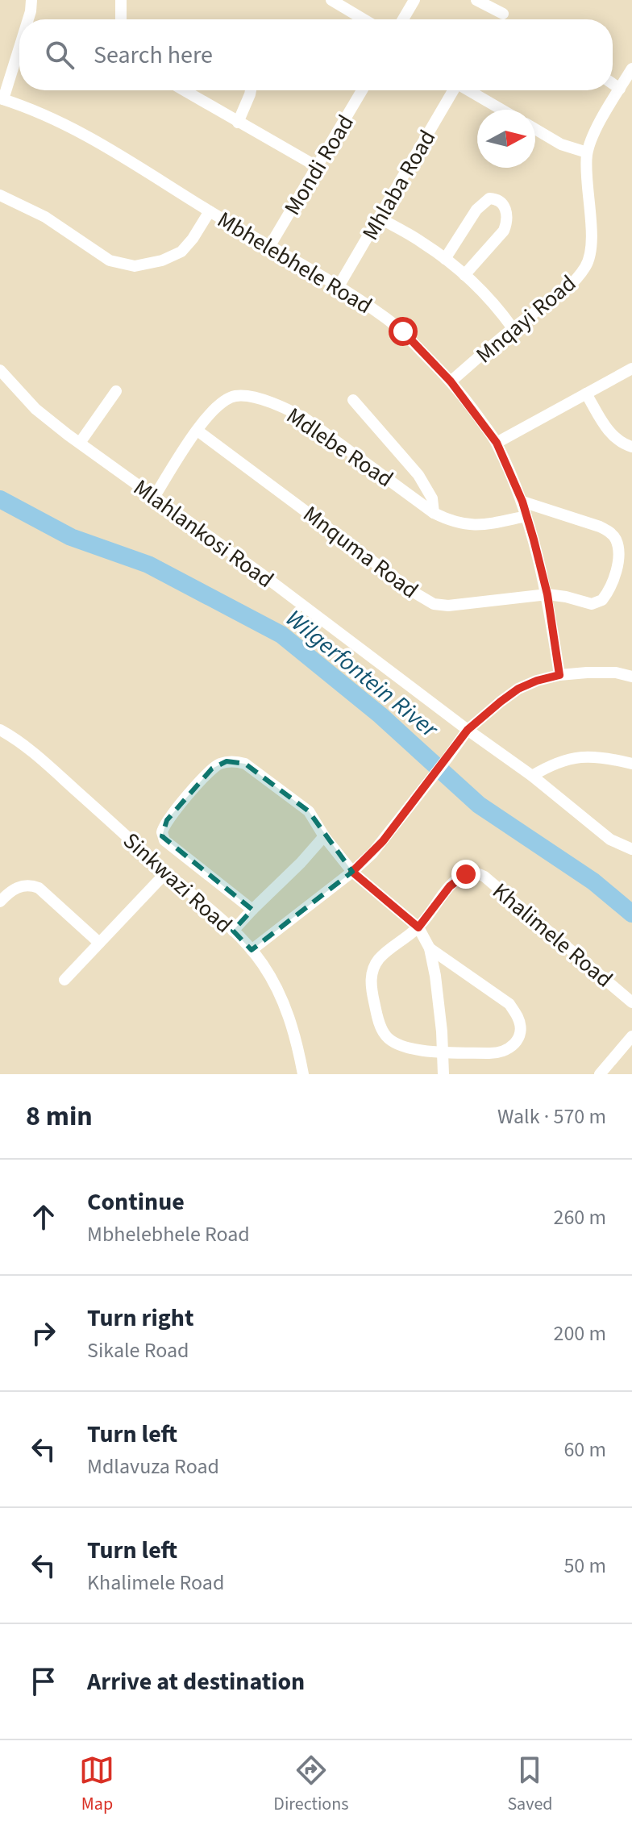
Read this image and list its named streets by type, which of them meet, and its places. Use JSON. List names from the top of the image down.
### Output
{
  "streets": {
    "street": [
      "Mondi Road",
      "Mhlaba Road",
      "Mbhelebhele Road",
      "Mnqayi Road",
      "Mdlebe Road",
      "Mlahlankosi Road",
      "Mnquma Road",
      "Sinkwazi Road",
      "Khalimele Road"
    ]
  },
  "crossings": [
    ["Mondi Road", "Mbhelebhele Road"],
    ["Mhlaba Road", "Mbhelebhele Road"],
    ["Mbhelebhele Road", "Mnqayi Road"],
    ["Mbhelebhele Road", "Mdlebe Road"],
    ["Mbhelebhele Road", "Mnquma Road"],
    ["Mdlebe Road", "Mlahlankosi Road"],
    ["Mdlebe Road", "Mnquma Road"]
  ],
  "water": ["Wilgerfontein River"],
  "north": "right",
  "page": {
    "search": "Search here",
    "heading": ["8 min", "Walk · 570 m"],
    "list": [
      ["Continue", "Mbhelebhele Road", "260 m"],
      ["Turn right", "Sikale Road", "200 m"],
      ["Turn left", "Mdlavuza Road", "60 m"],
      ["Turn left", "Khalimele Road", "50 m"],
      "Arrive at destination"
    ],
    "nav": ["Map", "Directions", "Saved"]
  }
}
